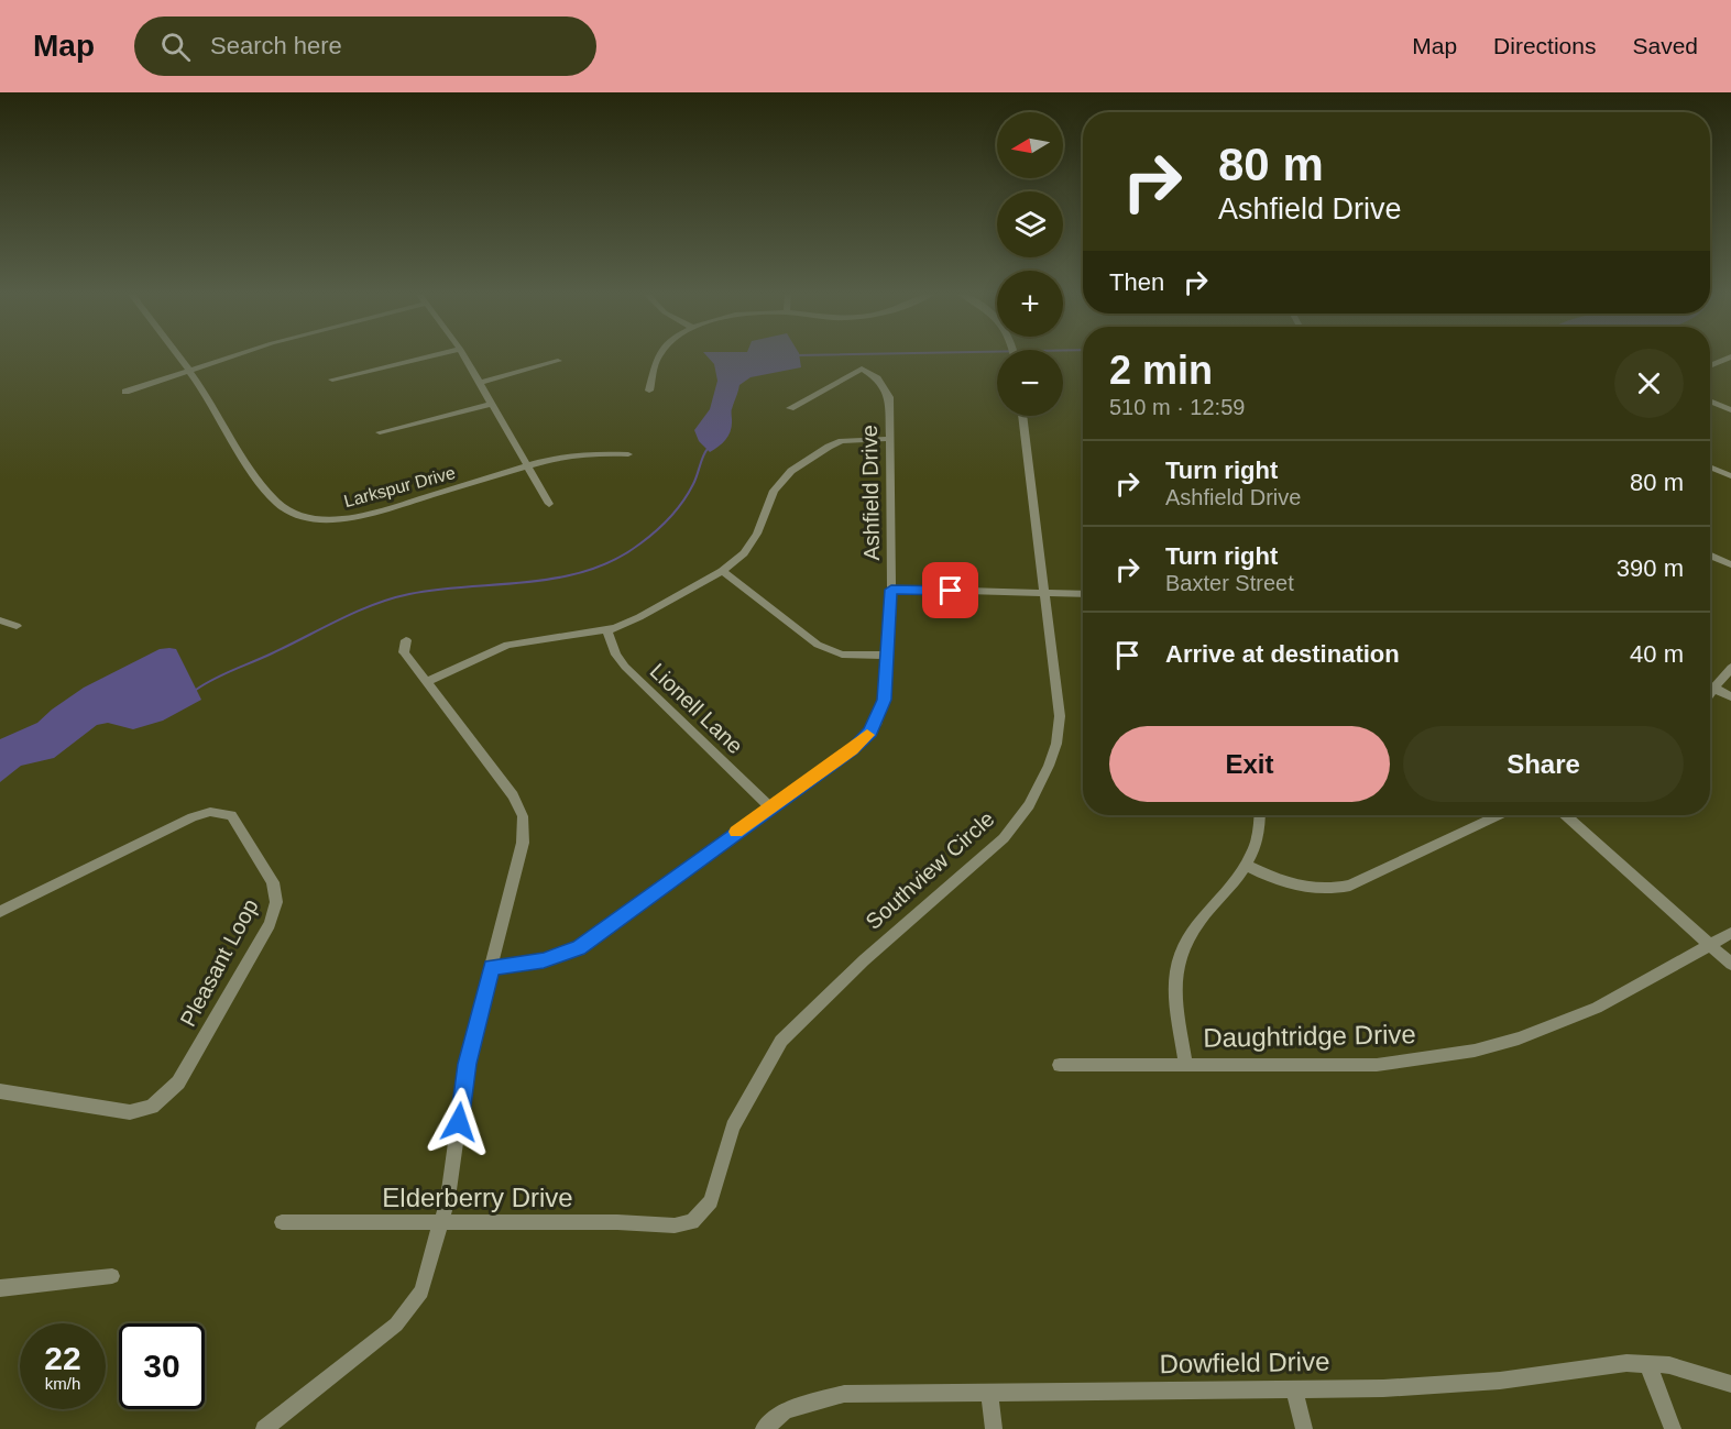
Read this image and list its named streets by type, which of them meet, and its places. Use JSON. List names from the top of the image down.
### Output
{
  "streets": {
    "street": [
      "Larkspur Drive",
      "Ashfield Drive",
      "Lionell Lane",
      "Southview Circle",
      "Pleasant Loop",
      "Daughtridge Drive",
      "Elderberry Drive",
      "Dowfield Drive"
    ]
  },
  "crossings": [
    ["Ashfield Drive", "Lionell Lane"],
    ["Southview Circle", "Elderberry Drive"]
  ],
  "north": "left",
  "page": {
    "header": "Map",
    "search": "Search here",
    "nav": ["Map", "Directions", "Saved"],
    "map_buttons": ["+", "−"],
    "turn": ["80 m", "Ashfield Drive"],
    "then": "Then",
    "heading": ["2 min", "510 m · 12:59"],
    "list": [
      {
        "name": "Turn right",
        "note": "Ashfield Drive",
        "value": "80 m"
      },
      {
        "name": "Turn right",
        "note": "Baxter Street",
        "value": "390 m"
      },
      {
        "name": "Arrive at destination",
        "value": "40 m"
      }
    ],
    "buttons": ["Exit", "Share"],
    "speed": "22 km/h",
    "limit": "30"
  }
}
